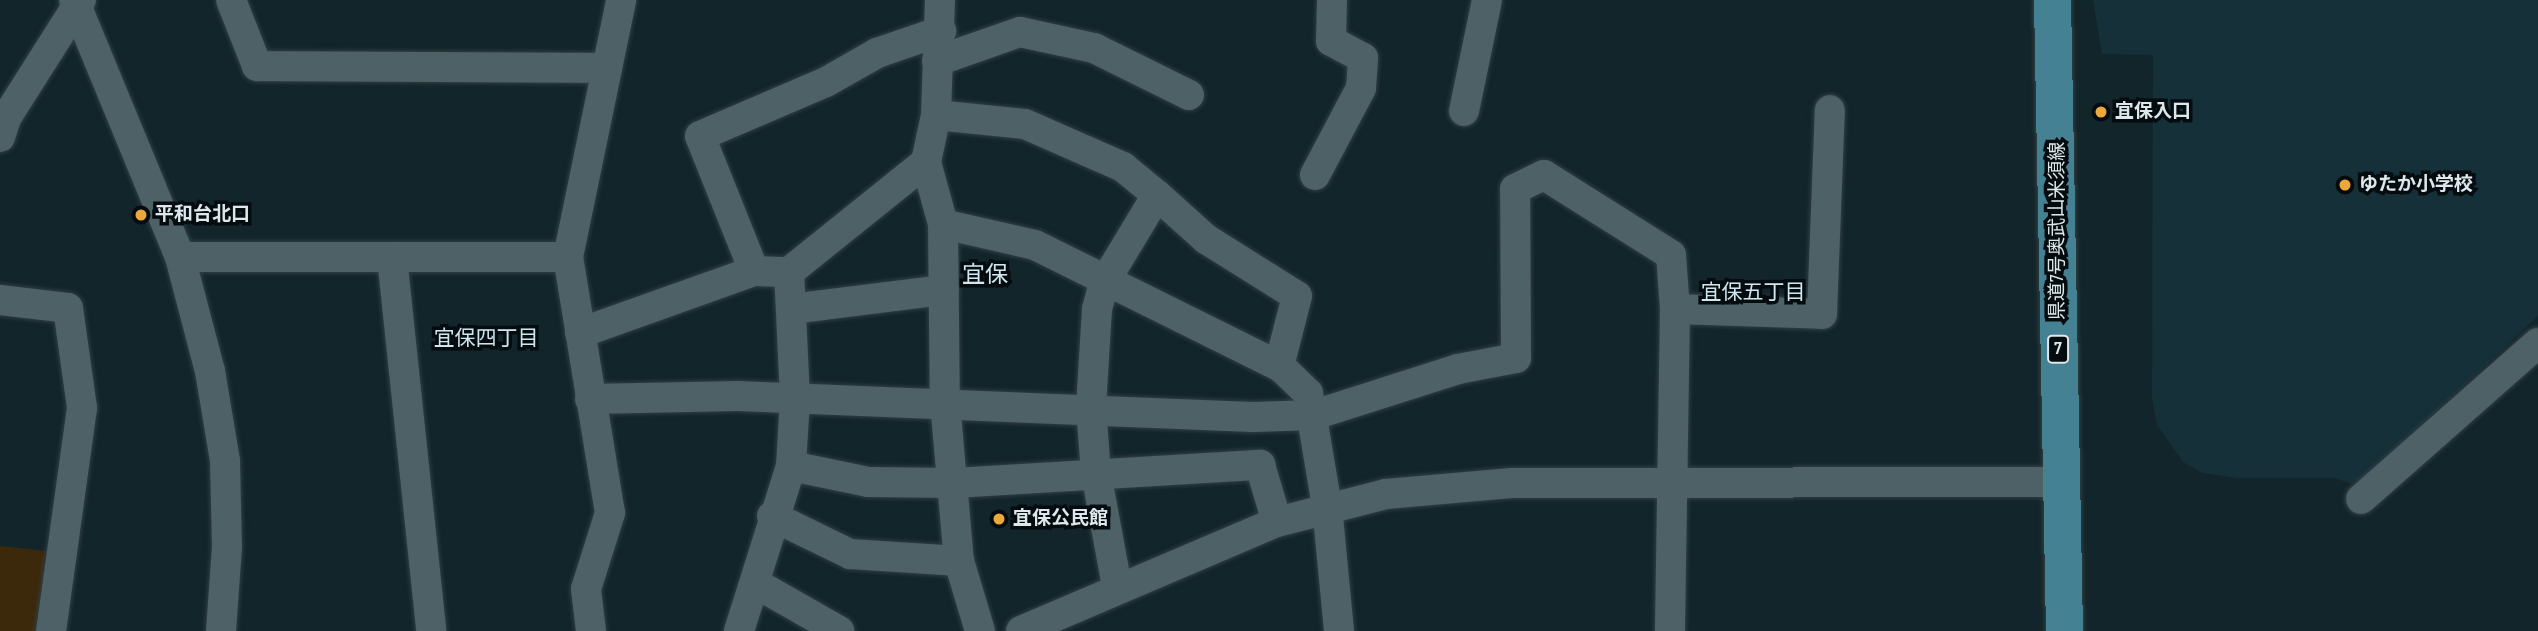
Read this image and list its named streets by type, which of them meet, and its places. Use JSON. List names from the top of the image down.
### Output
{
  "streets": {
    "main road": ["県道7号奥武山米須線", "7"]
  },
  "districts": ["宜保", "宜保五丁目", "宜保四丁目"],
  "places": [
    "宜保入口",
    "ゆたか小学校",
    "平和台北口",
    "宜保公民館"
  ]
}
